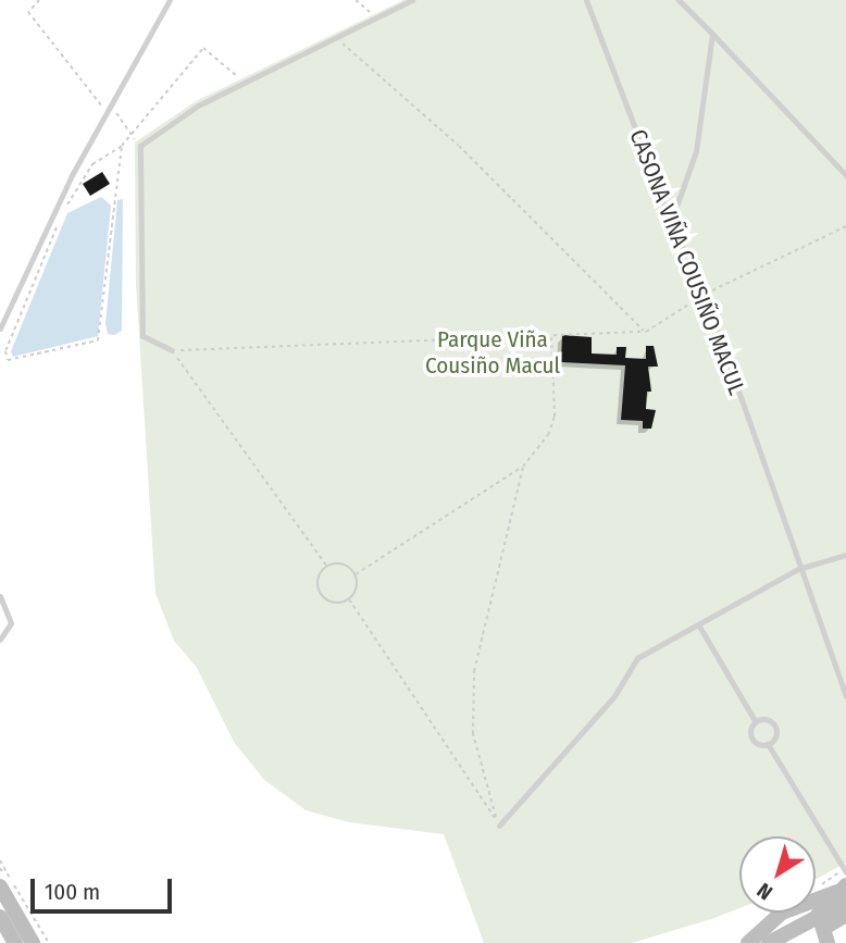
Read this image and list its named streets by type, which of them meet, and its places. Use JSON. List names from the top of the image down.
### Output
{
  "streets": {
    "lane": ["CASONA VIÑA COUSIÑO MACUL"]
  },
  "parks": ["Parque Viña Cousiño Macul"],
  "scale_bar": "100 m",
  "north": "bottom left"
}
